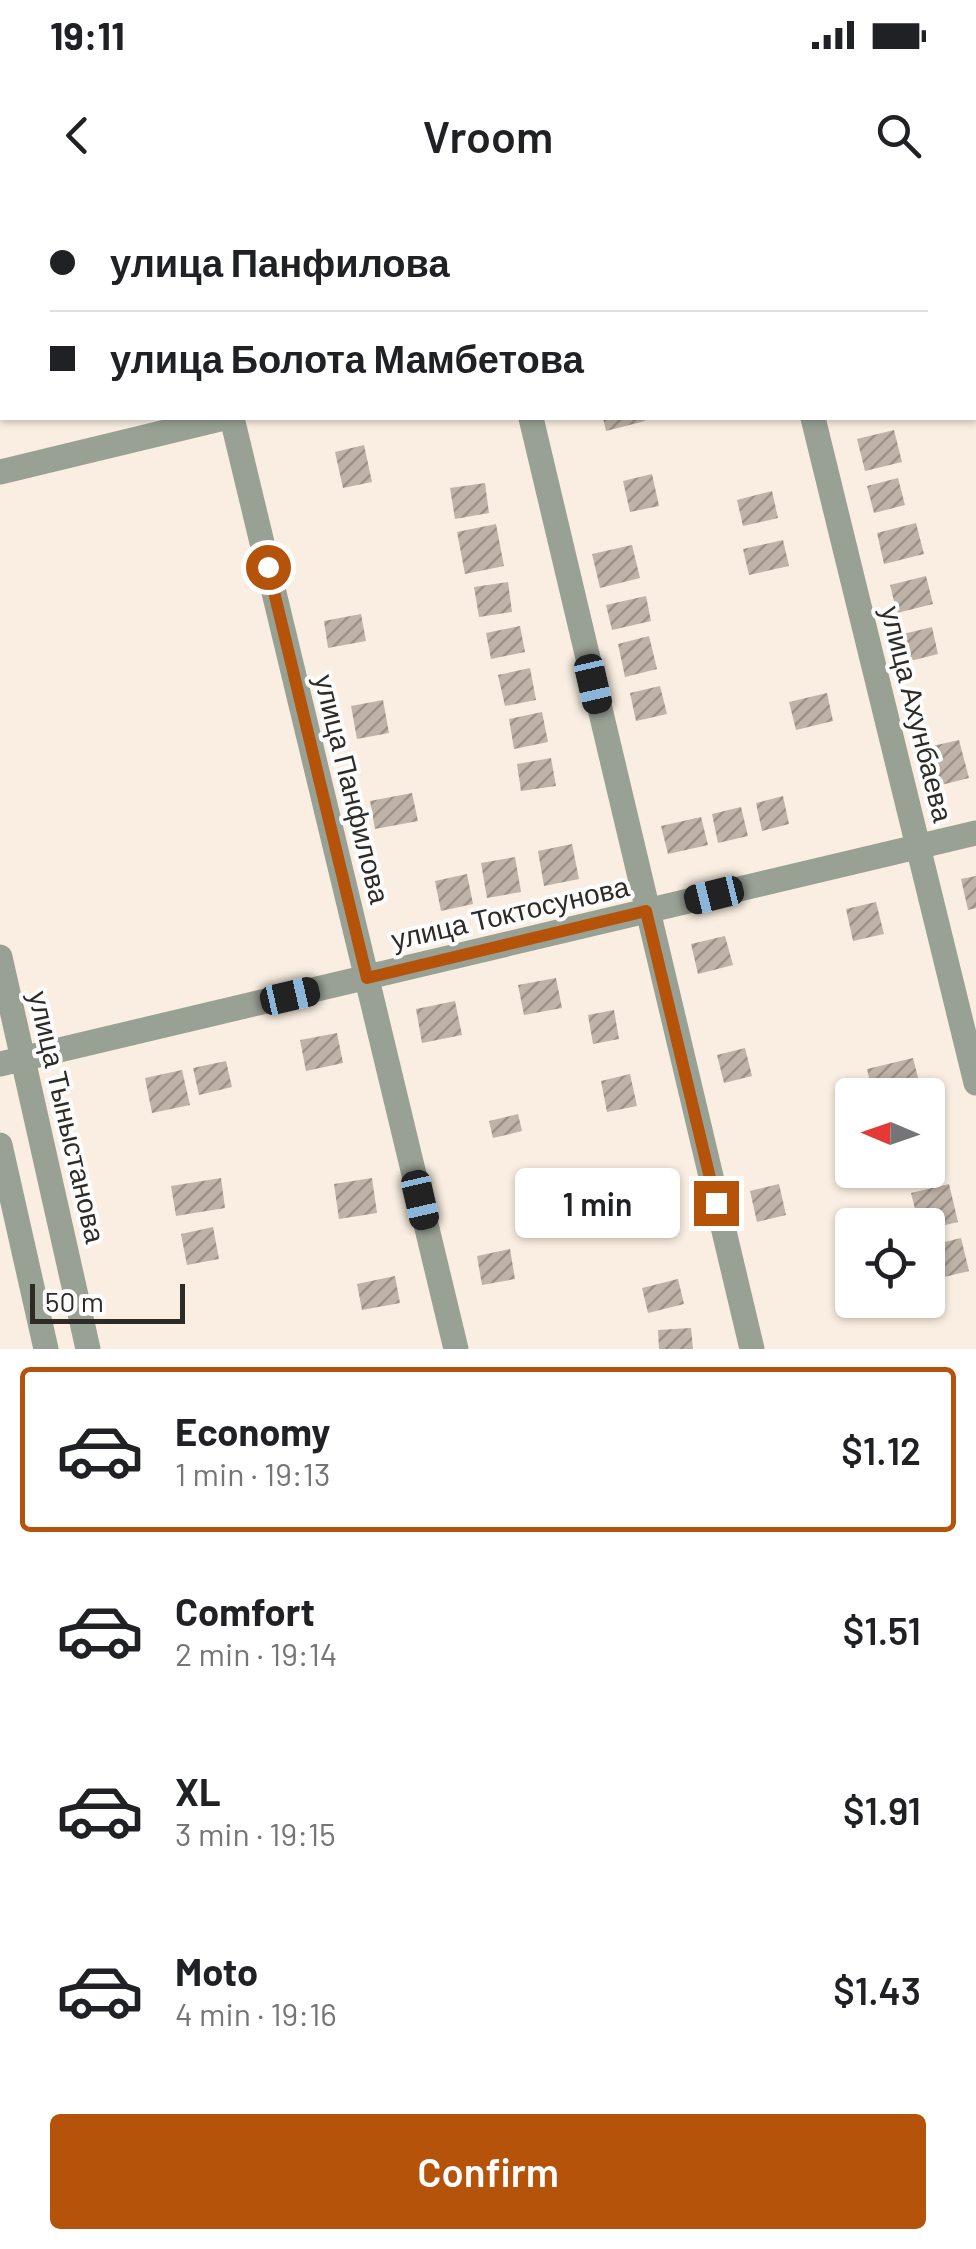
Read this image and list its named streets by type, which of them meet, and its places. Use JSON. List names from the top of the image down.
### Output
{
  "streets": {
    "street": [
      "улица Ахунбаева",
      "улица Панфилова",
      "улица Токтосунова",
      "улица Тыныстанова"
    ]
  },
  "crossings": [
    ["улица Ахунбаева", "улица Токтосунова"],
    ["улица Панфилова", "улица Токтосунова"],
    ["улица Токтосунова", "улица Тыныстанова"]
  ],
  "scale_bar": "50 m",
  "north": "left",
  "page": {
    "status": "19:11",
    "header": "Vroom",
    "banner": ["улица Панфилова", "улица Болота Мамбетова"],
    "bubble": "1 min",
    "scale": "50 m",
    "list": [
      {
        "name": "Economy",
        "note": "1 min · 19:13",
        "value": "$1.12"
      },
      {
        "name": "Comfort",
        "note": "2 min · 19:14",
        "value": "$1.51"
      },
      {
        "name": "XL",
        "note": "3 min · 19:15",
        "value": "$1.91"
      },
      {
        "name": "Moto",
        "note": "4 min · 19:16",
        "value": "$1.43"
      }
    ],
    "buttons": "Confirm"
  }
}
